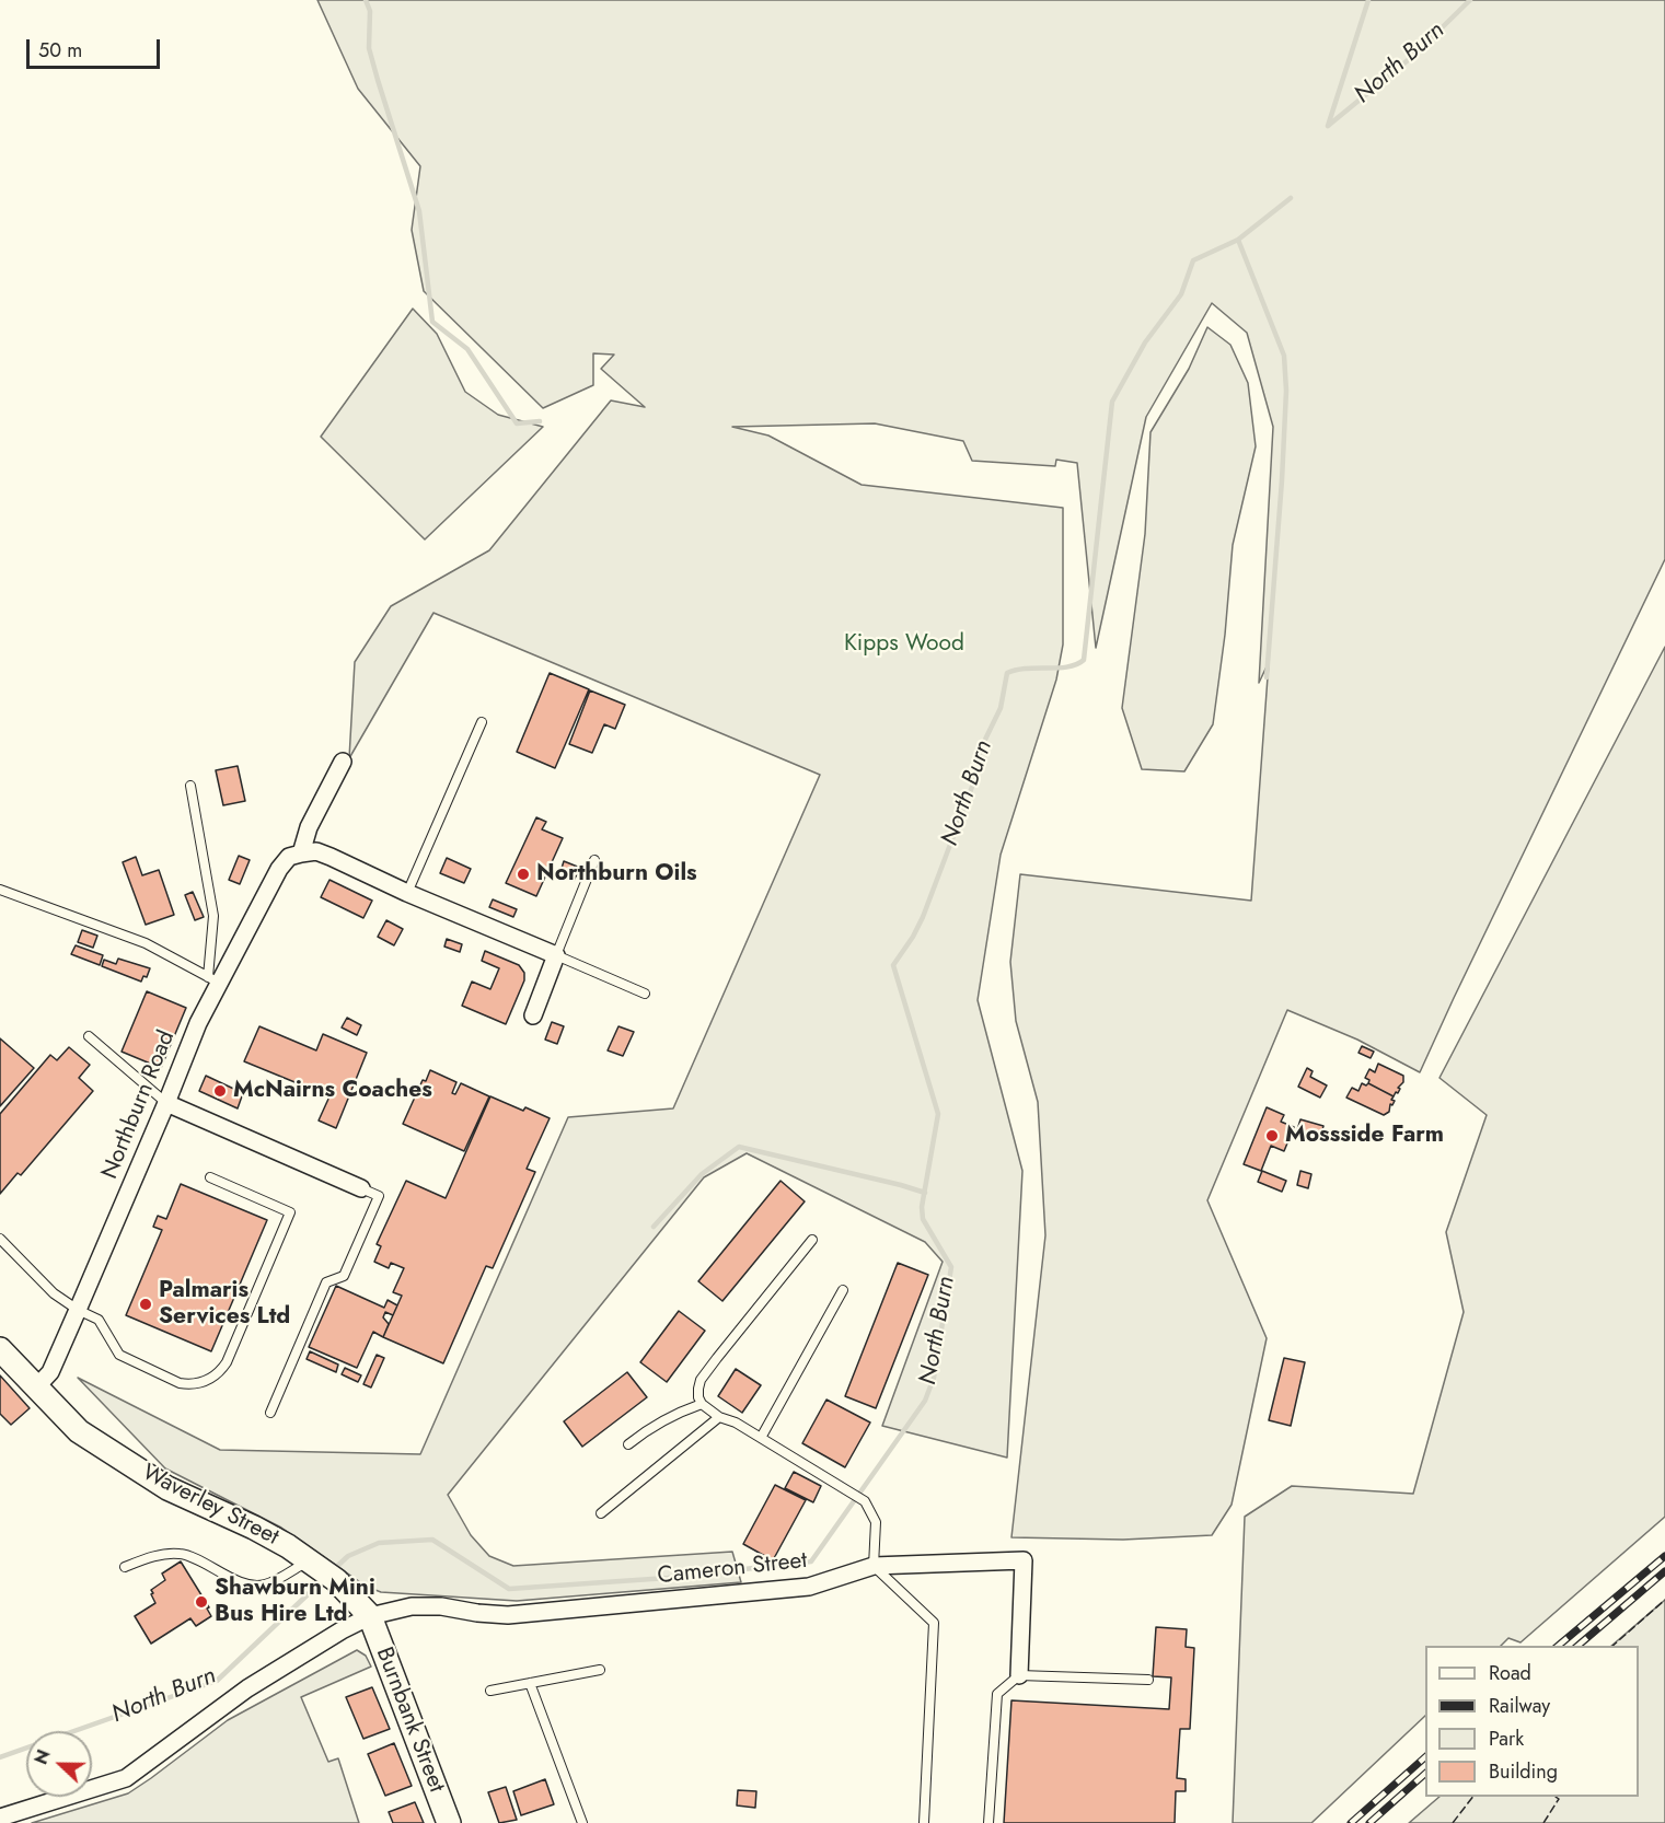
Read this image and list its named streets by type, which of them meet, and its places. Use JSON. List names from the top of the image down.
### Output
{
  "streets": {
    "main road": ["Waverley Street", "Burnbank Street"],
    "street": ["Northburn Road", "Cameron Street"]
  },
  "crossings": [
    ["Northburn Road", "Waverley Street"],
    ["Waverley Street", "Cameron Street"],
    ["Waverley Street", "Burnbank Street"],
    ["Cameron Street", "Burnbank Street"]
  ],
  "water": ["North Burn"],
  "parks": ["Kipps Wood"],
  "places": [
    "Northburn Oils",
    "McNairns Coaches",
    "Mossside Farm",
    "Palmaris Services Ltd",
    "Shawburn Mini Bus Hire Ltd"
  ],
  "legend": [
    "Road",
    "Railway",
    "Park",
    "Building"
  ],
  "scale_bar": "50 m",
  "north": "left"
}
